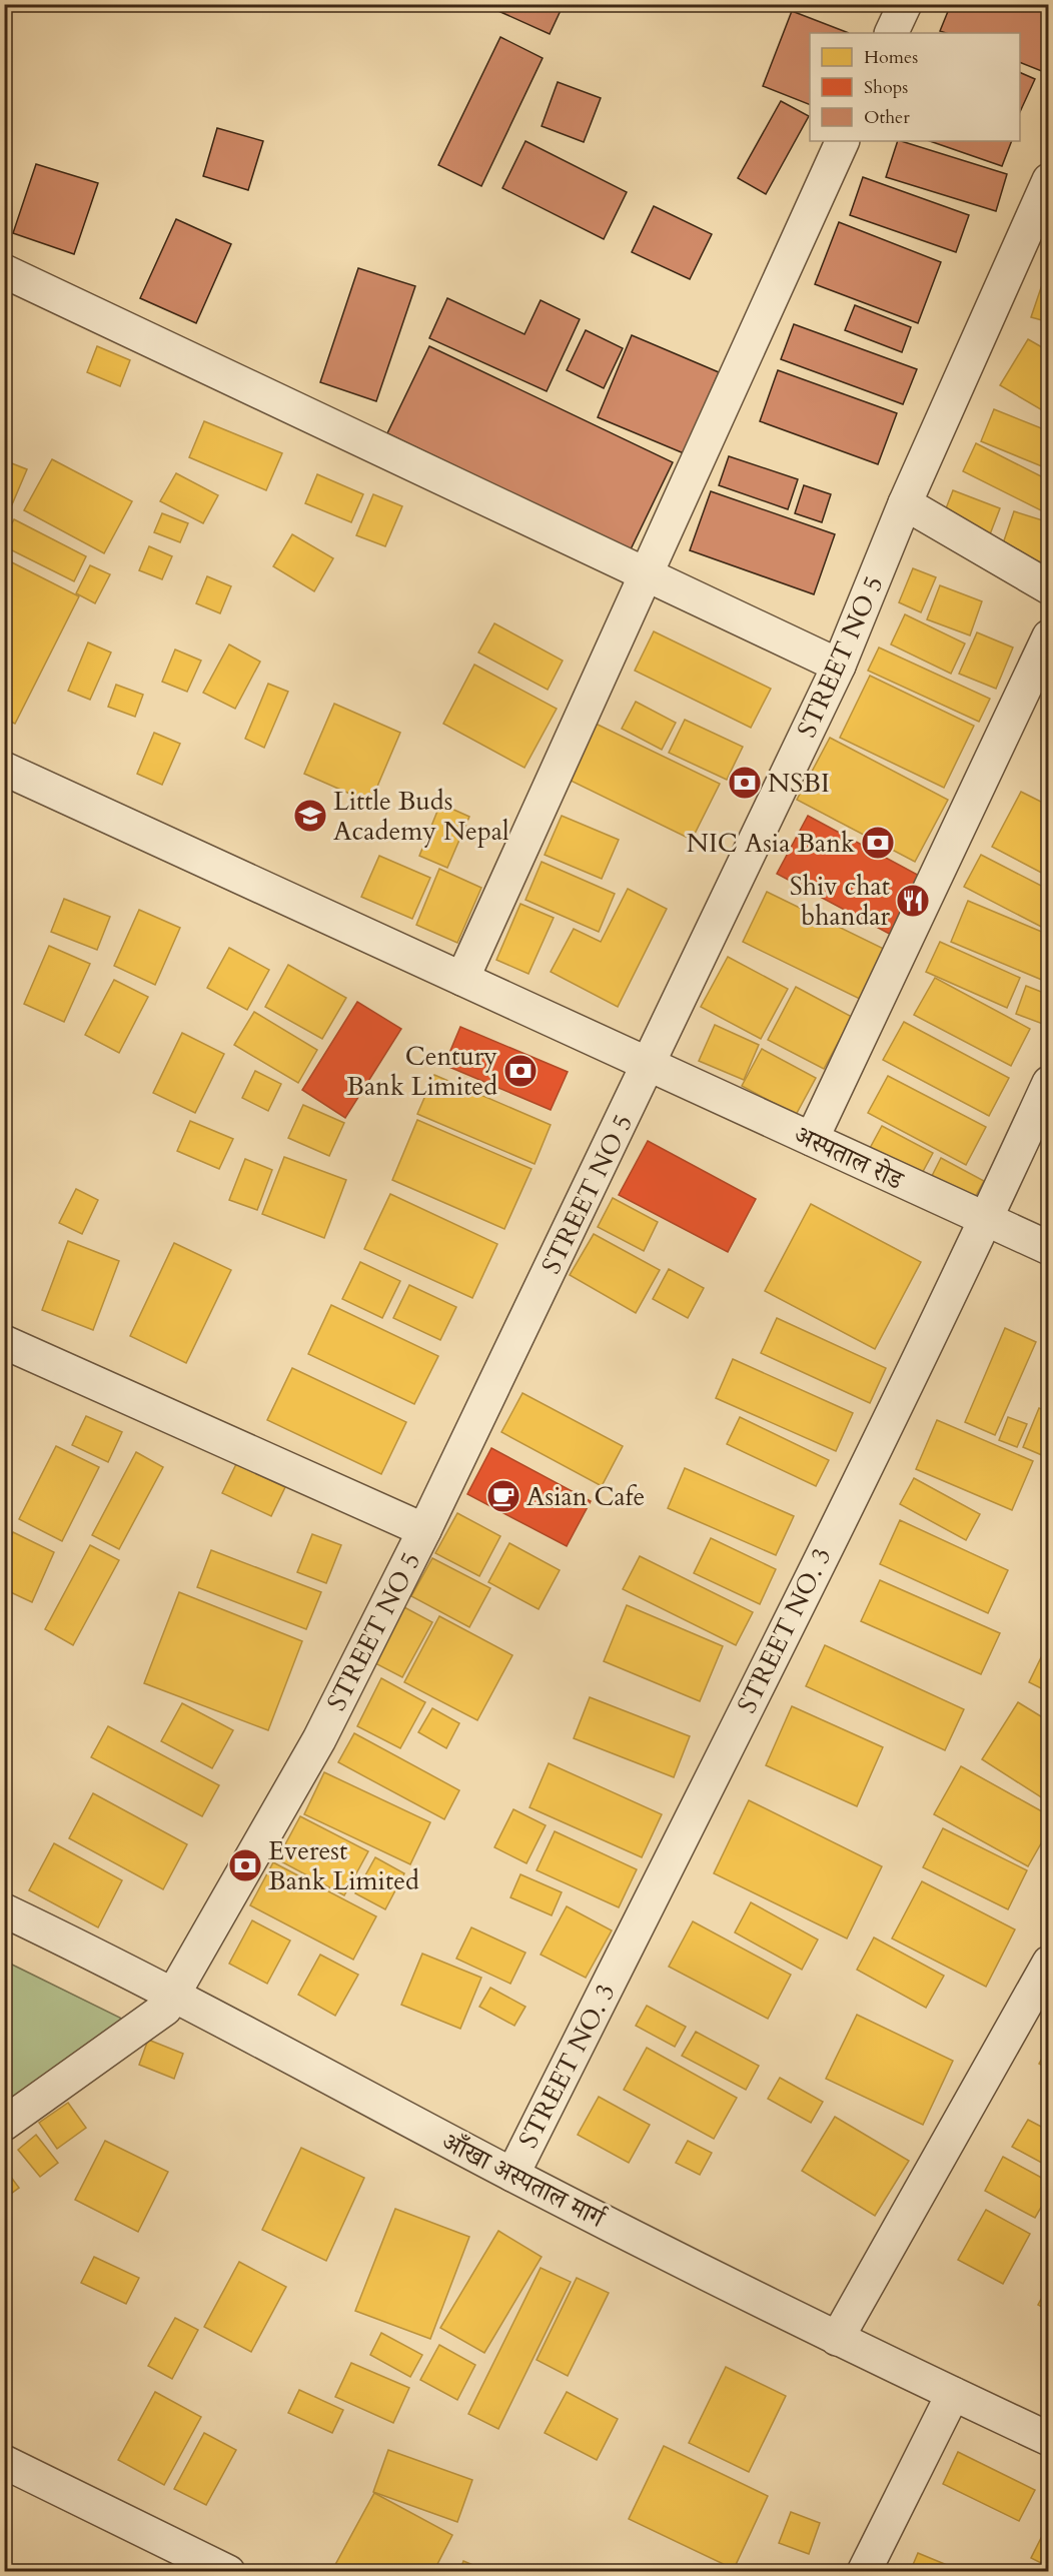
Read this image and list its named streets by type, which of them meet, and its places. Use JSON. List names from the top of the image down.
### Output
{
  "streets": {
    "street": [
      "STREET NO 5",
      "अस्पताल रोड",
      "STREET NO. 3",
      "आँखा अस्पताल मार्ग"
    ]
  },
  "crossings": [
    ["STREET NO 5", "अस्पताल रोड"],
    ["STREET NO 5", "आँखा अस्पताल मार्ग"],
    ["अस्पताल रोड", "STREET NO. 3"],
    ["STREET NO. 3", "आँखा अस्पताल मार्ग"]
  ],
  "places": {
    "bank": [
      "NSBI",
      "NIC Asia Bank",
      "Century Bank Limited",
      "Everest Bank Limited"
    ],
    "school or university": ["Little Buds Academy Nepal"],
    "restaurant": ["Shiv chat bhandar"],
    "cafe": ["Asian Cafe"]
  },
  "legend": ["Homes", "Shops", "Other"]
}
